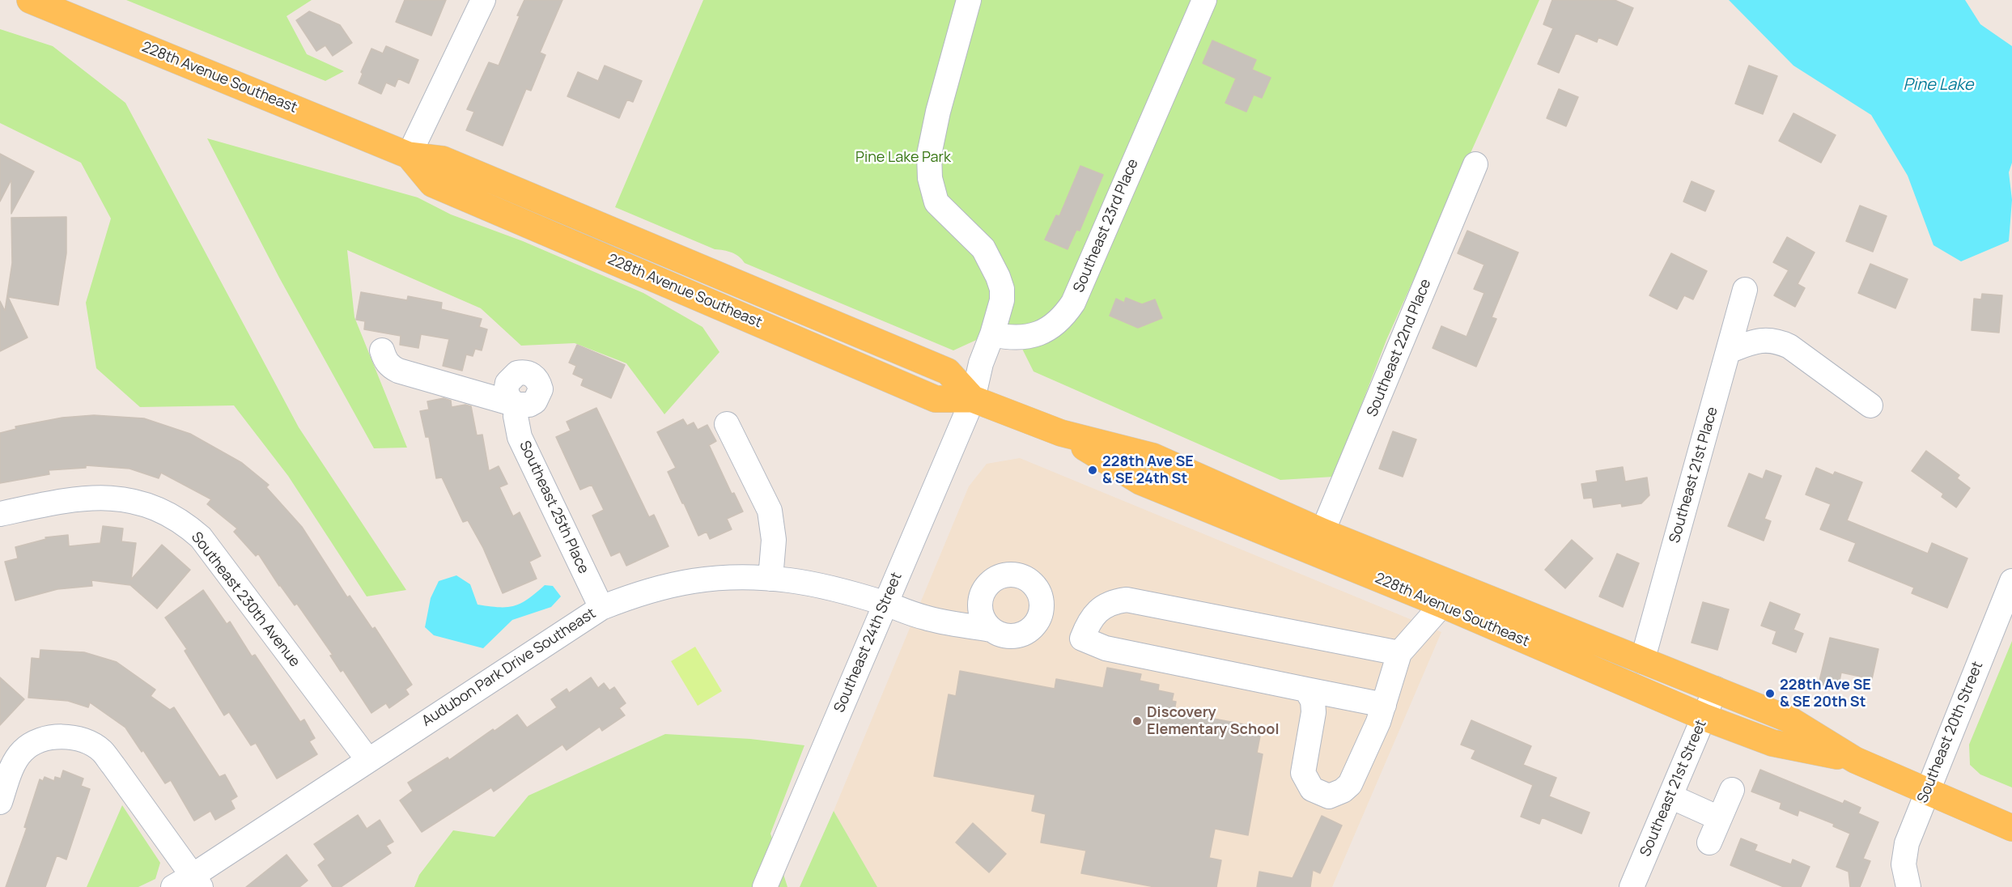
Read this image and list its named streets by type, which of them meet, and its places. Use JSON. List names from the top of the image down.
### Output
{
  "streets": {
    "main road": ["228th Avenue Southeast"],
    "street": [
      "Southeast 23rd Place",
      "Southeast 22nd Place",
      "Southeast 21st Place",
      "Southeast 25th Place",
      "Southeast 230th Avenue",
      "Southeast 24th Street",
      "Audubon Park Drive Southeast",
      "Southeast 20th Street",
      "Southeast 21st Street"
    ]
  },
  "crossings": [
    ["228th Avenue Southeast", "Southeast 22nd Place"],
    ["228th Avenue Southeast", "Southeast 21st Place"],
    ["228th Avenue Southeast", "Southeast 24th Street"],
    ["228th Avenue Southeast", "Southeast 20th Street"],
    ["228th Avenue Southeast", "Southeast 21st Street"],
    ["Southeast 25th Place", "Audubon Park Drive Southeast"],
    ["Southeast 230th Avenue", "Audubon Park Drive Southeast"],
    ["Southeast 24th Street", "Audubon Park Drive Southeast"]
  ],
  "water": ["Pine Lake"],
  "parks": ["Pine Lake Park"],
  "places": ["228th Ave SE & SE 24th St", "228th Ave SE & SE 20th St", "Discovery Elementary School"]
}
